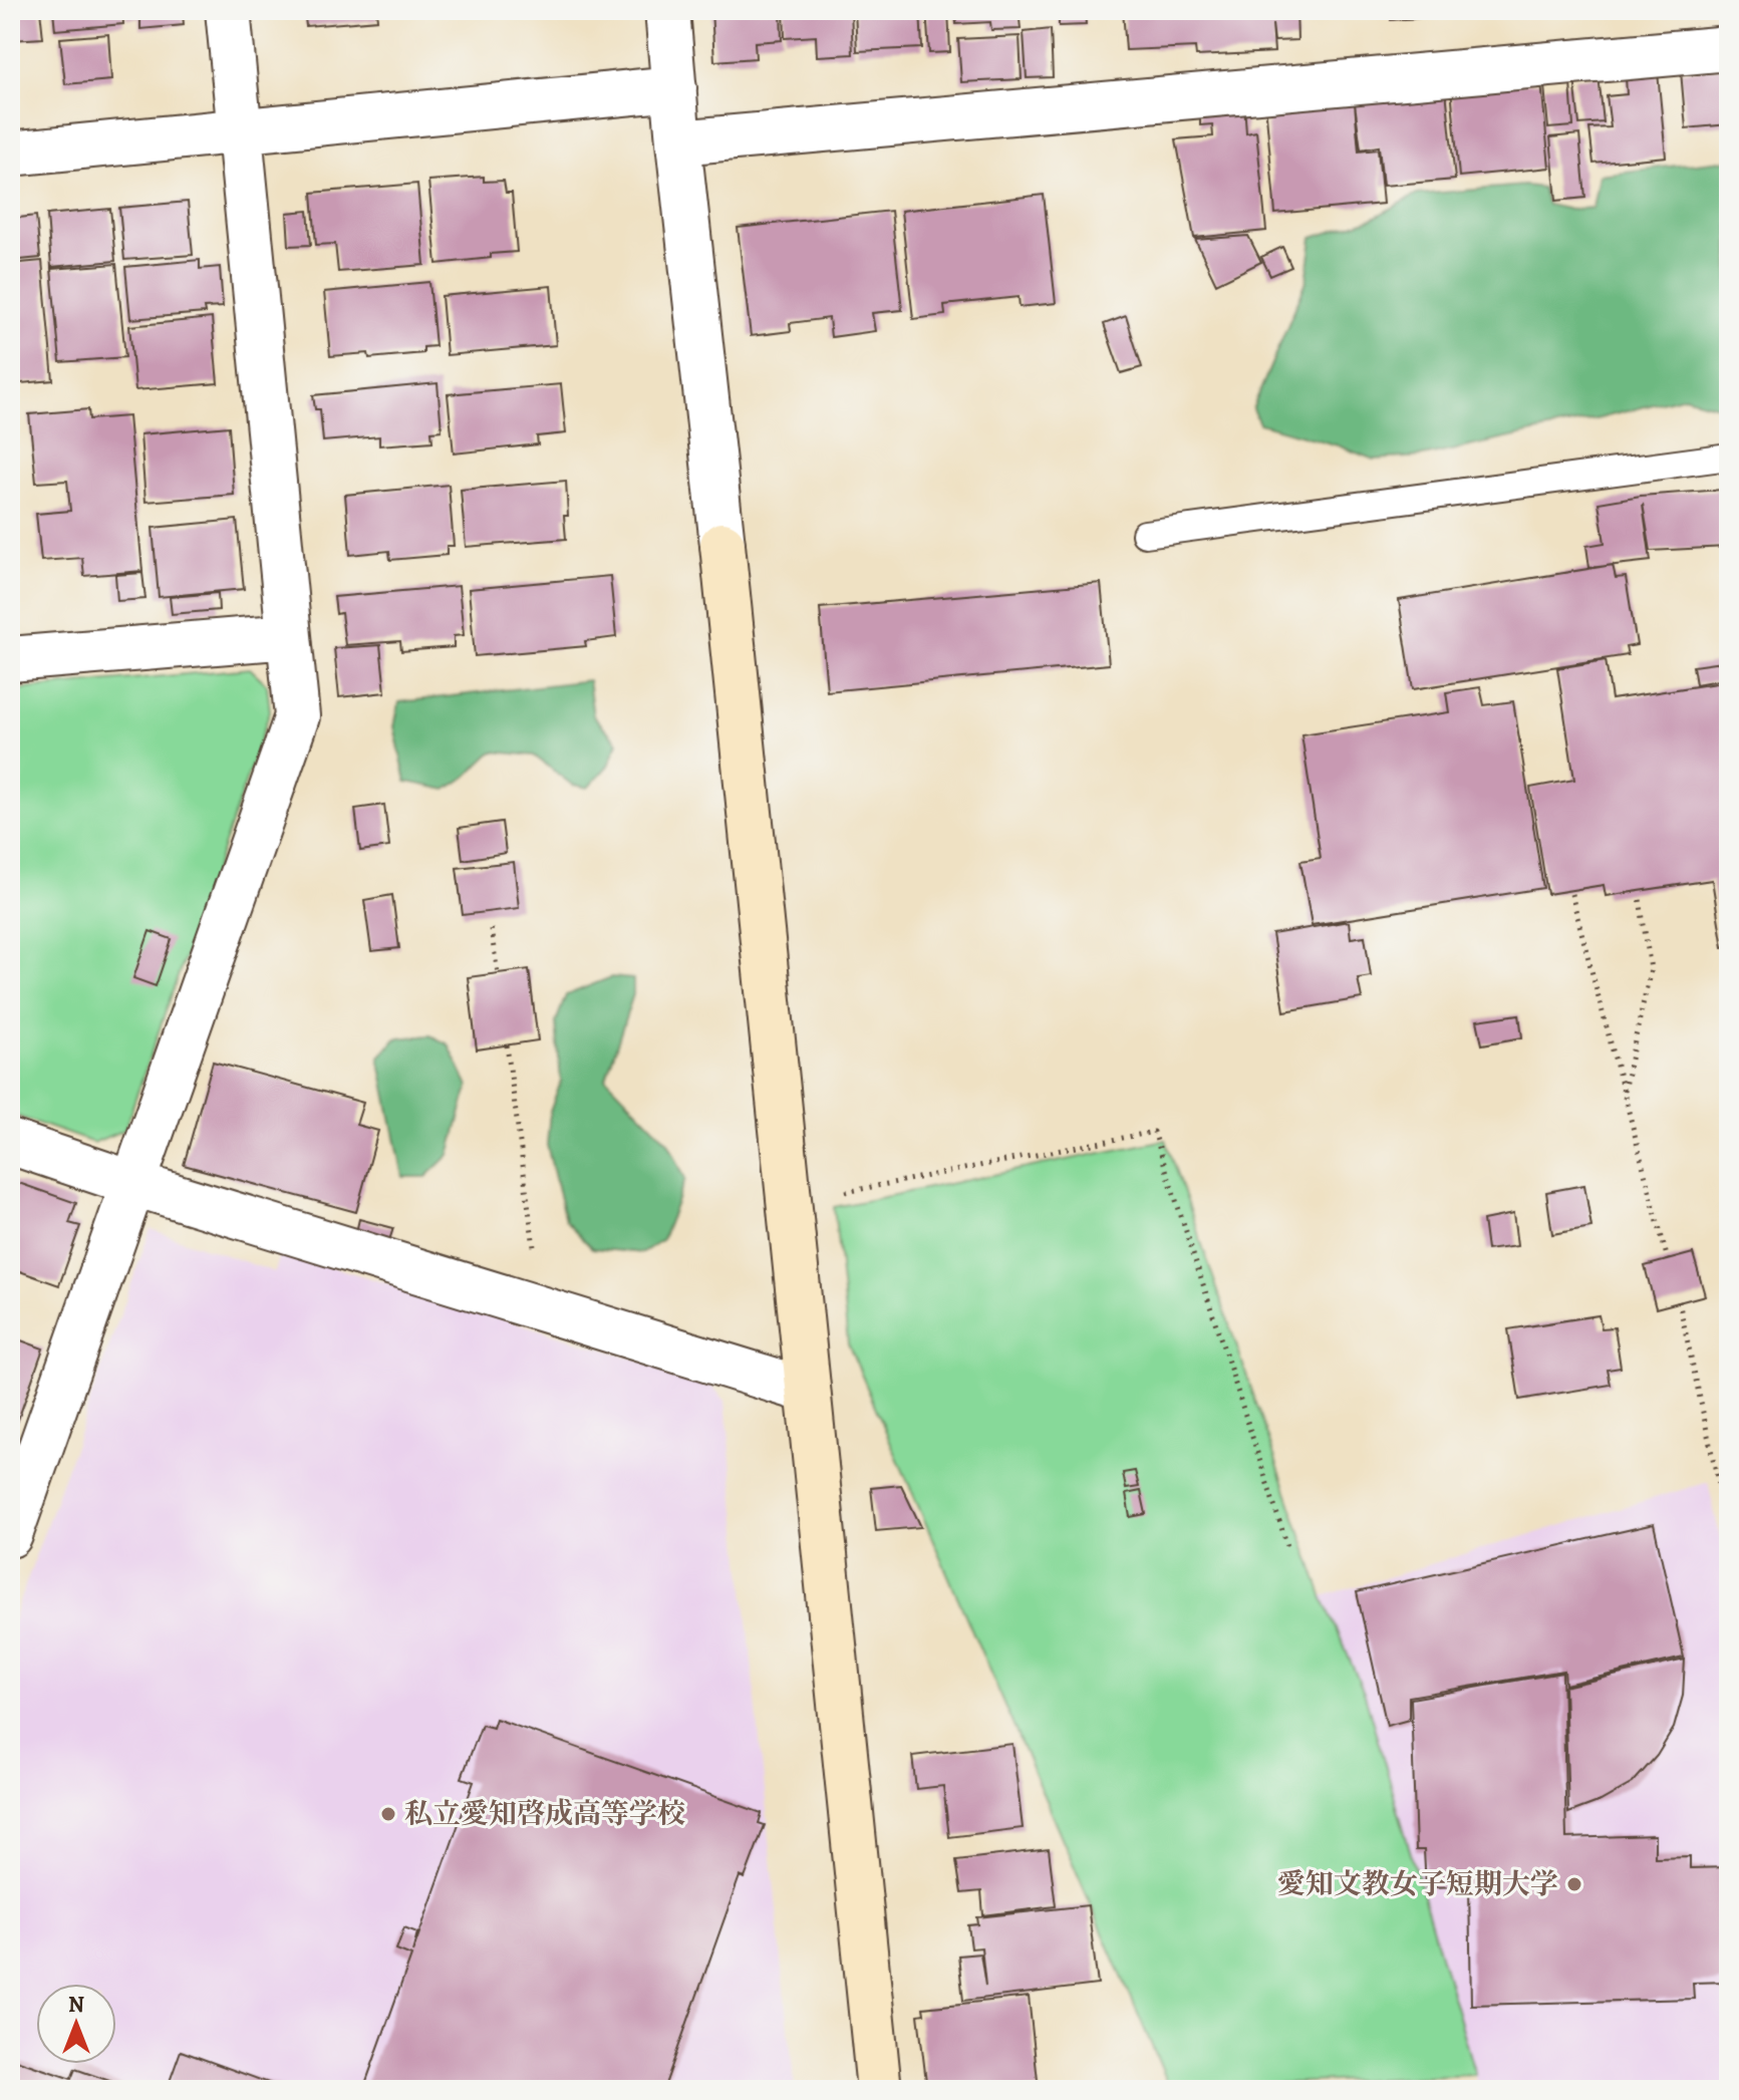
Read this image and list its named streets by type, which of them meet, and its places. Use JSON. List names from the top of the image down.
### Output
{
  "places": ["私立愛知啓成高等学校", "愛知文教女子短期大学"],
  "north": "top"
}
